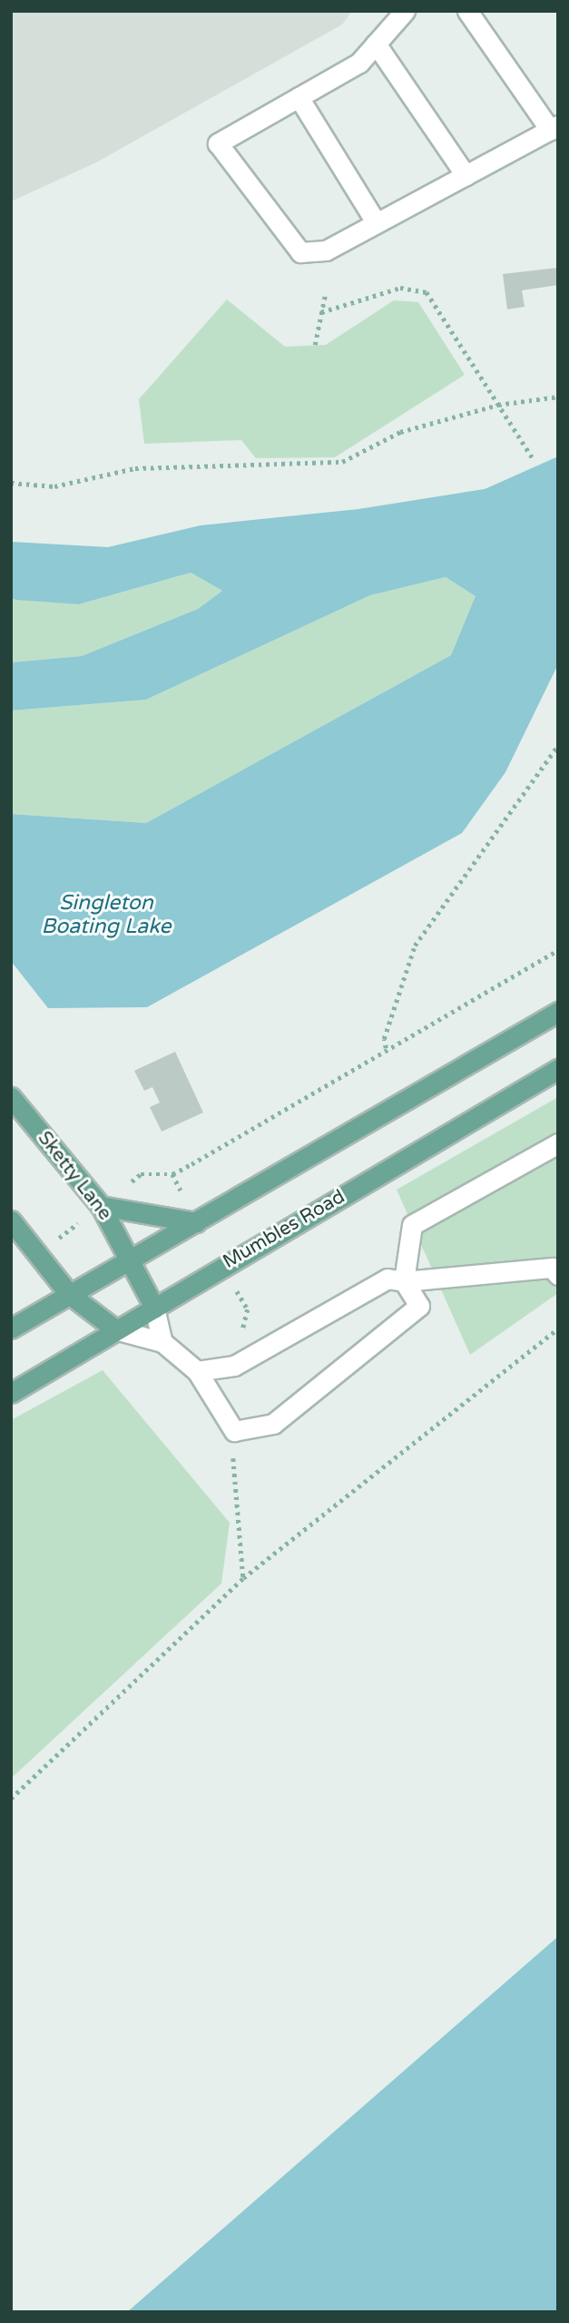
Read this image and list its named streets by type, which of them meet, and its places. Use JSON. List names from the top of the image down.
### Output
{
  "streets": {
    "main road": ["Sketty Lane", "Mumbles Road"]
  },
  "crossings": [
    ["Sketty Lane", "Mumbles Road"]
  ],
  "water": ["Singleton Boating Lake"]
}
